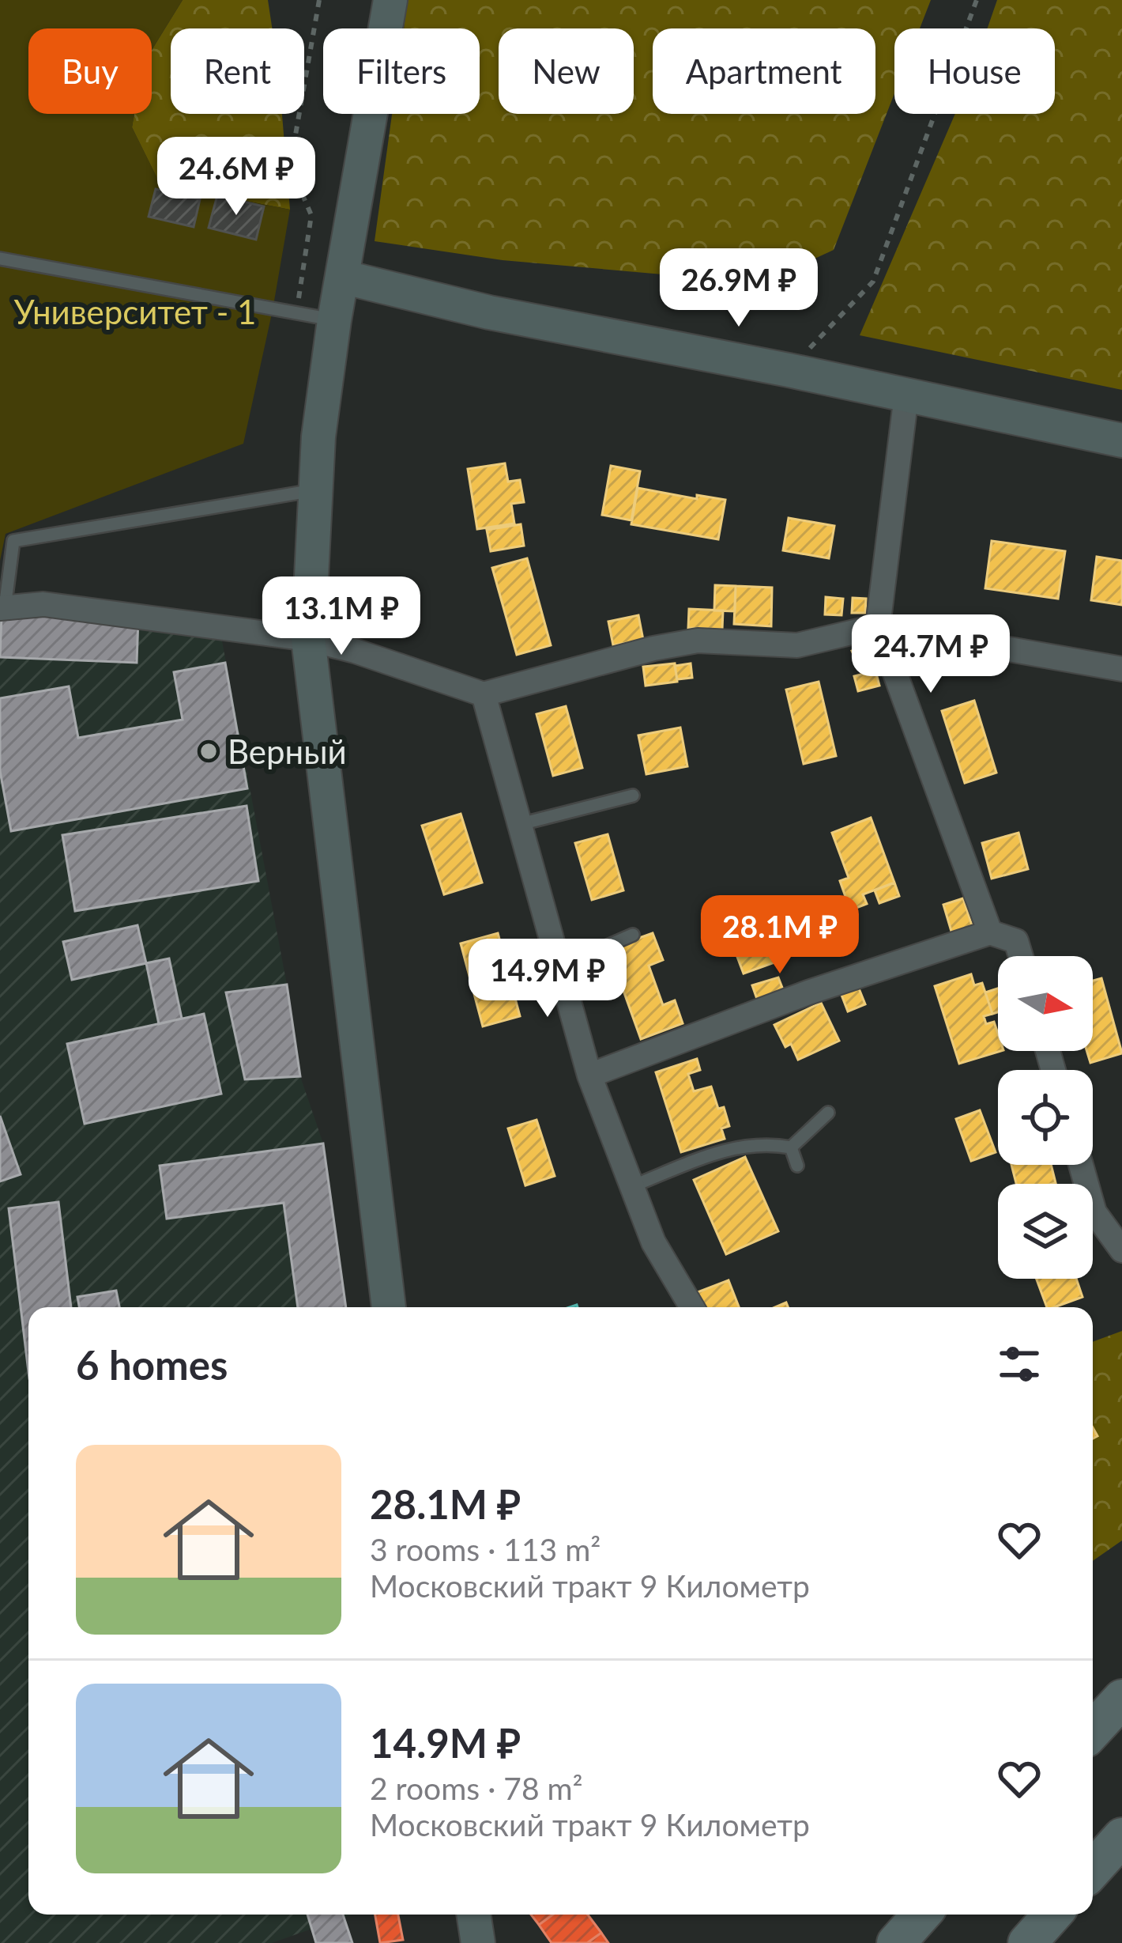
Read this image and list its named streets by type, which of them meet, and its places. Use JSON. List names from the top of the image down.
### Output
{
  "parks": ["Университет - 1"],
  "places": ["Верный"],
  "north": "right",
  "page": {
    "chip": [
      "Buy",
      "Rent",
      "Filters",
      "New",
      "Apartment",
      "House"
    ],
    "price": [
      "24.6M ₽",
      "26.9M ₽",
      "13.1M ₽",
      "24.7M ₽",
      "28.1M ₽",
      "14.9M ₽"
    ],
    "heading": "6 homes",
    "list": [
      {
        "name": "28.1M ₽",
        "note": "3 rooms · 113 m² · Московский тракт 9 Километр"
      },
      {
        "name": "14.9M ₽",
        "note": "2 rooms · 78 m² · Московский тракт 9 Километр"
      }
    ]
  }
}
